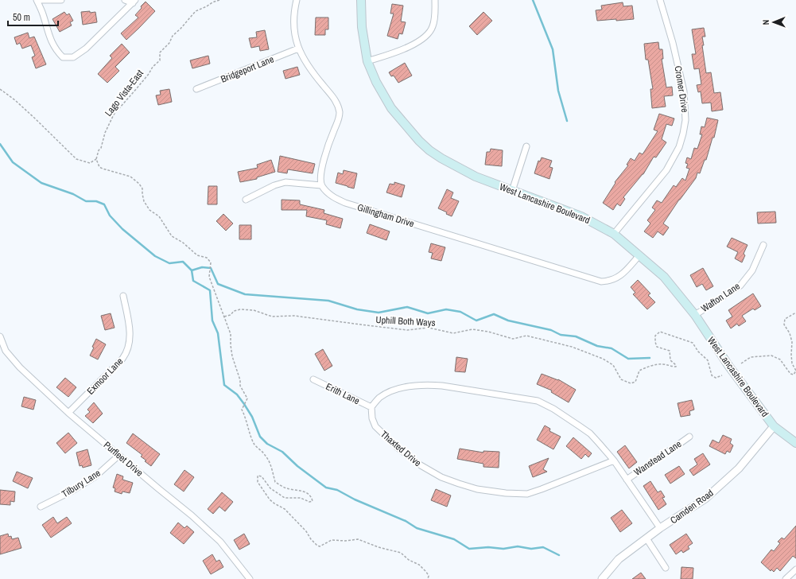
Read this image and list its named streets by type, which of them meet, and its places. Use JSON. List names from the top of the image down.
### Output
{
  "streets": {
    "main road": ["West Lancashire Boulevard"],
    "street": [
      "Bridgeport Lane",
      "Cromer Drive",
      "Gillingham Drive",
      "Wafton Lane",
      "Exmoor Lane",
      "Erith Lane",
      "Thaxted Drive",
      "Wanstead Lane",
      "Purfleet Drive",
      "Tilbury Lane",
      "Camden Road"
    ],
    "path": ["Lago Vista-East", "Uphill Both Ways"]
  },
  "crossings": [
    ["Cromer Drive", "West Lancashire Boulevard"],
    ["West Lancashire Boulevard", "Gillingham Drive"],
    ["West Lancashire Boulevard", "Wafton Lane"],
    ["West Lancashire Boulevard", "Camden Road"],
    ["Exmoor Lane", "Purfleet Drive"],
    ["Erith Lane", "Thaxted Drive"],
    ["Purfleet Drive", "Tilbury Lane"]
  ],
  "scale_bar": "50 m",
  "north": "left"
}
